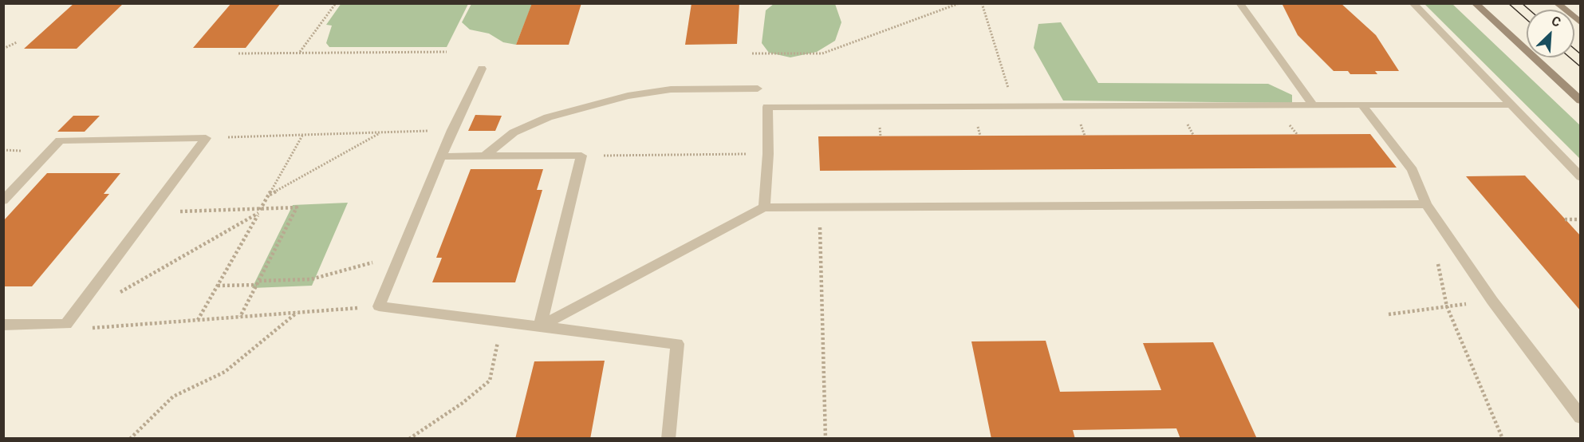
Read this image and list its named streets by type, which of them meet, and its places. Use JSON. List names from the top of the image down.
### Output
{
  "north": "top right"
}
